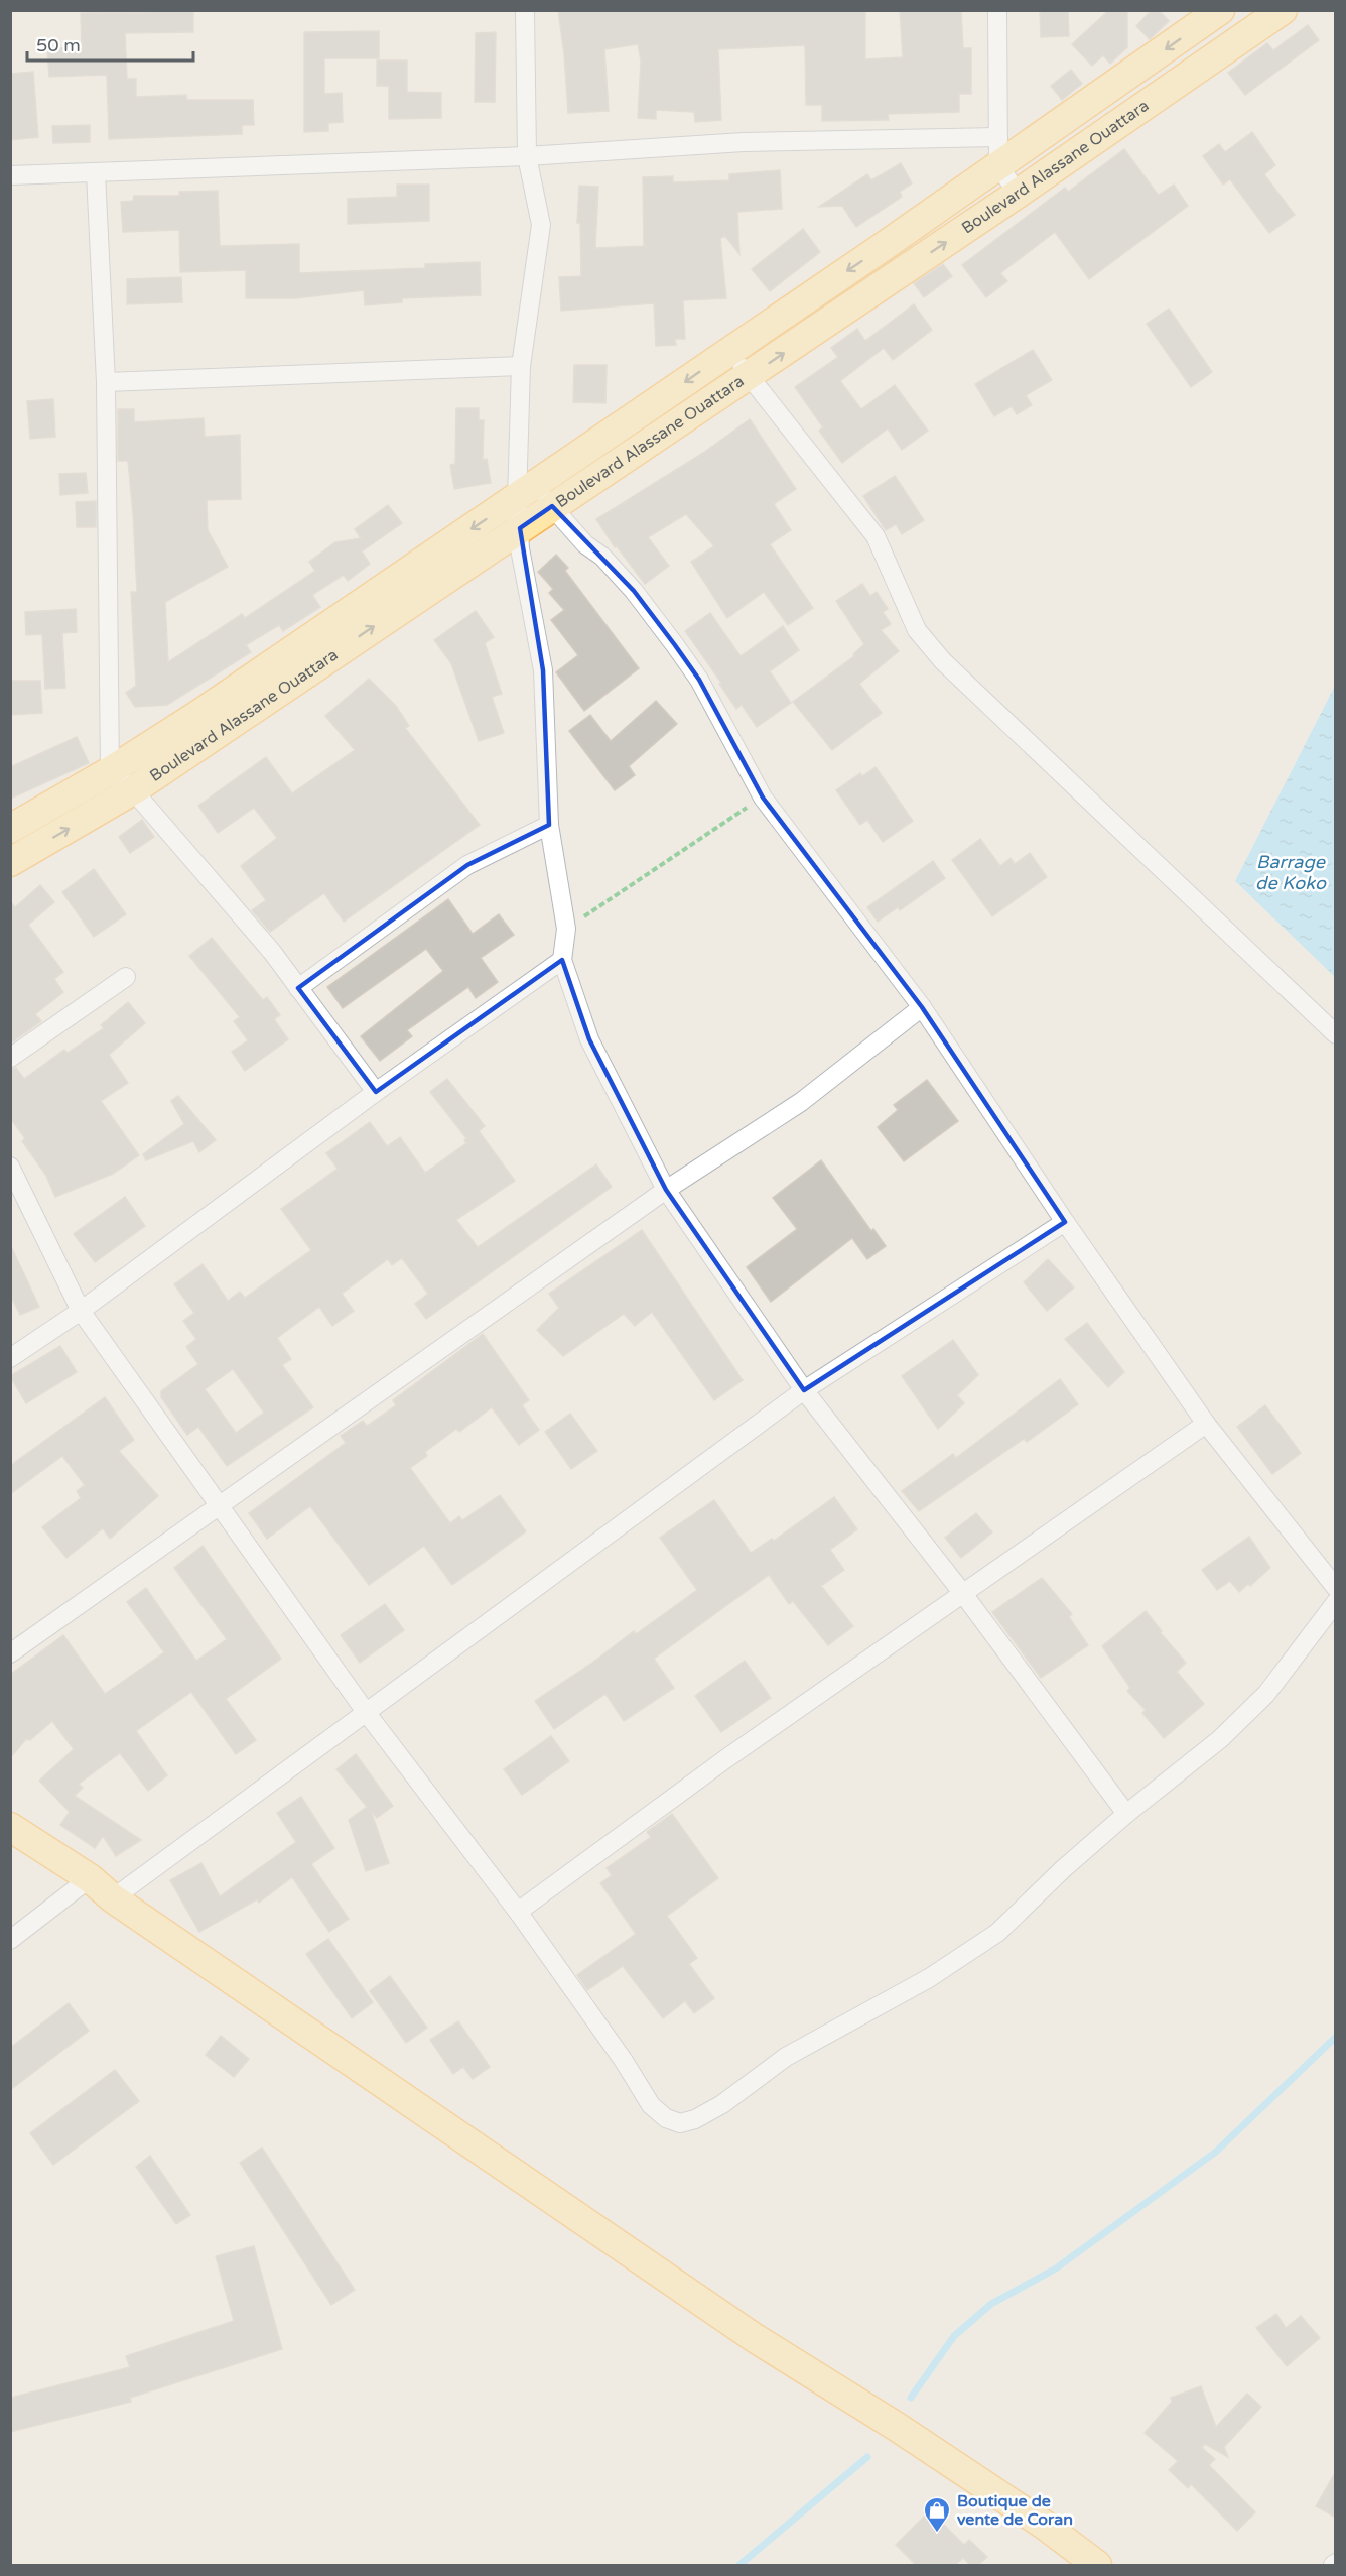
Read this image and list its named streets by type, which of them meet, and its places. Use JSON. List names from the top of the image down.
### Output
{
  "streets": {
    "main road": ["Boulevard Alassane Ouattara"]
  },
  "water": ["Barrage de Koko"],
  "places": {
    "shop": ["Boutique de vente de Coran"]
  },
  "scale_bar": "50 m"
}
